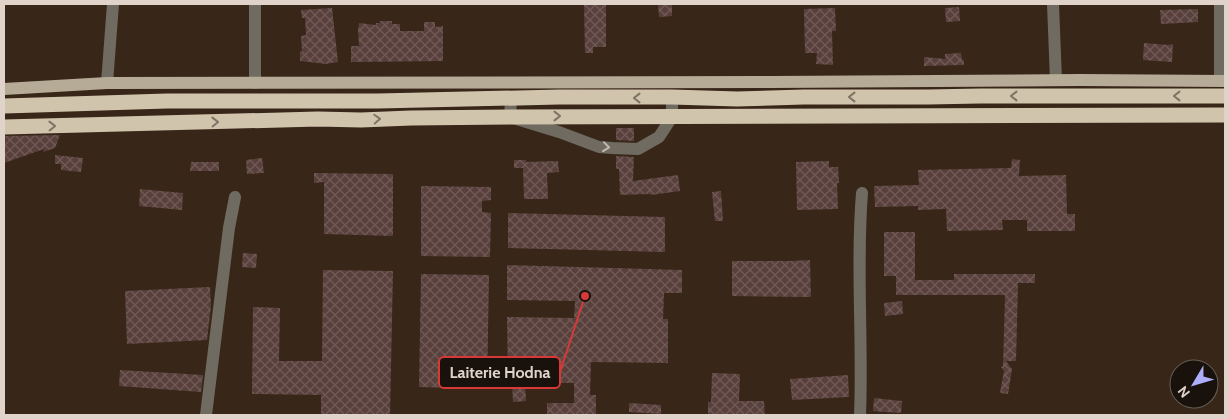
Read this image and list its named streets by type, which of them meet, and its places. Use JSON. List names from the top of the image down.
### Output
{
  "places": ["Laiterie Hodna"],
  "north": "bottom left"
}
